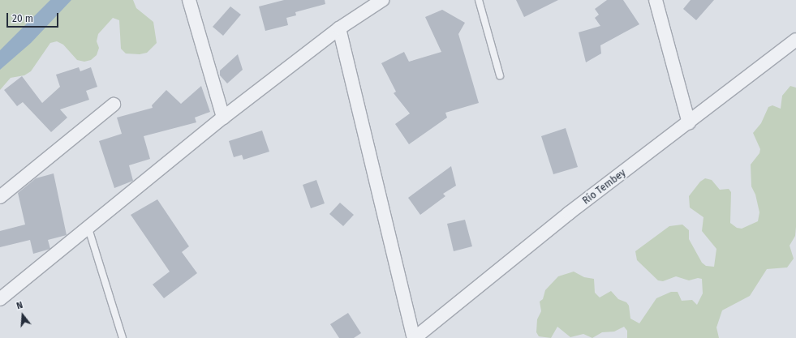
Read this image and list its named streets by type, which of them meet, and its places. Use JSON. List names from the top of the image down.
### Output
{
  "streets": {
    "street": ["Río Tembey"]
  },
  "scale_bar": "20 m",
  "north": "top"
}
